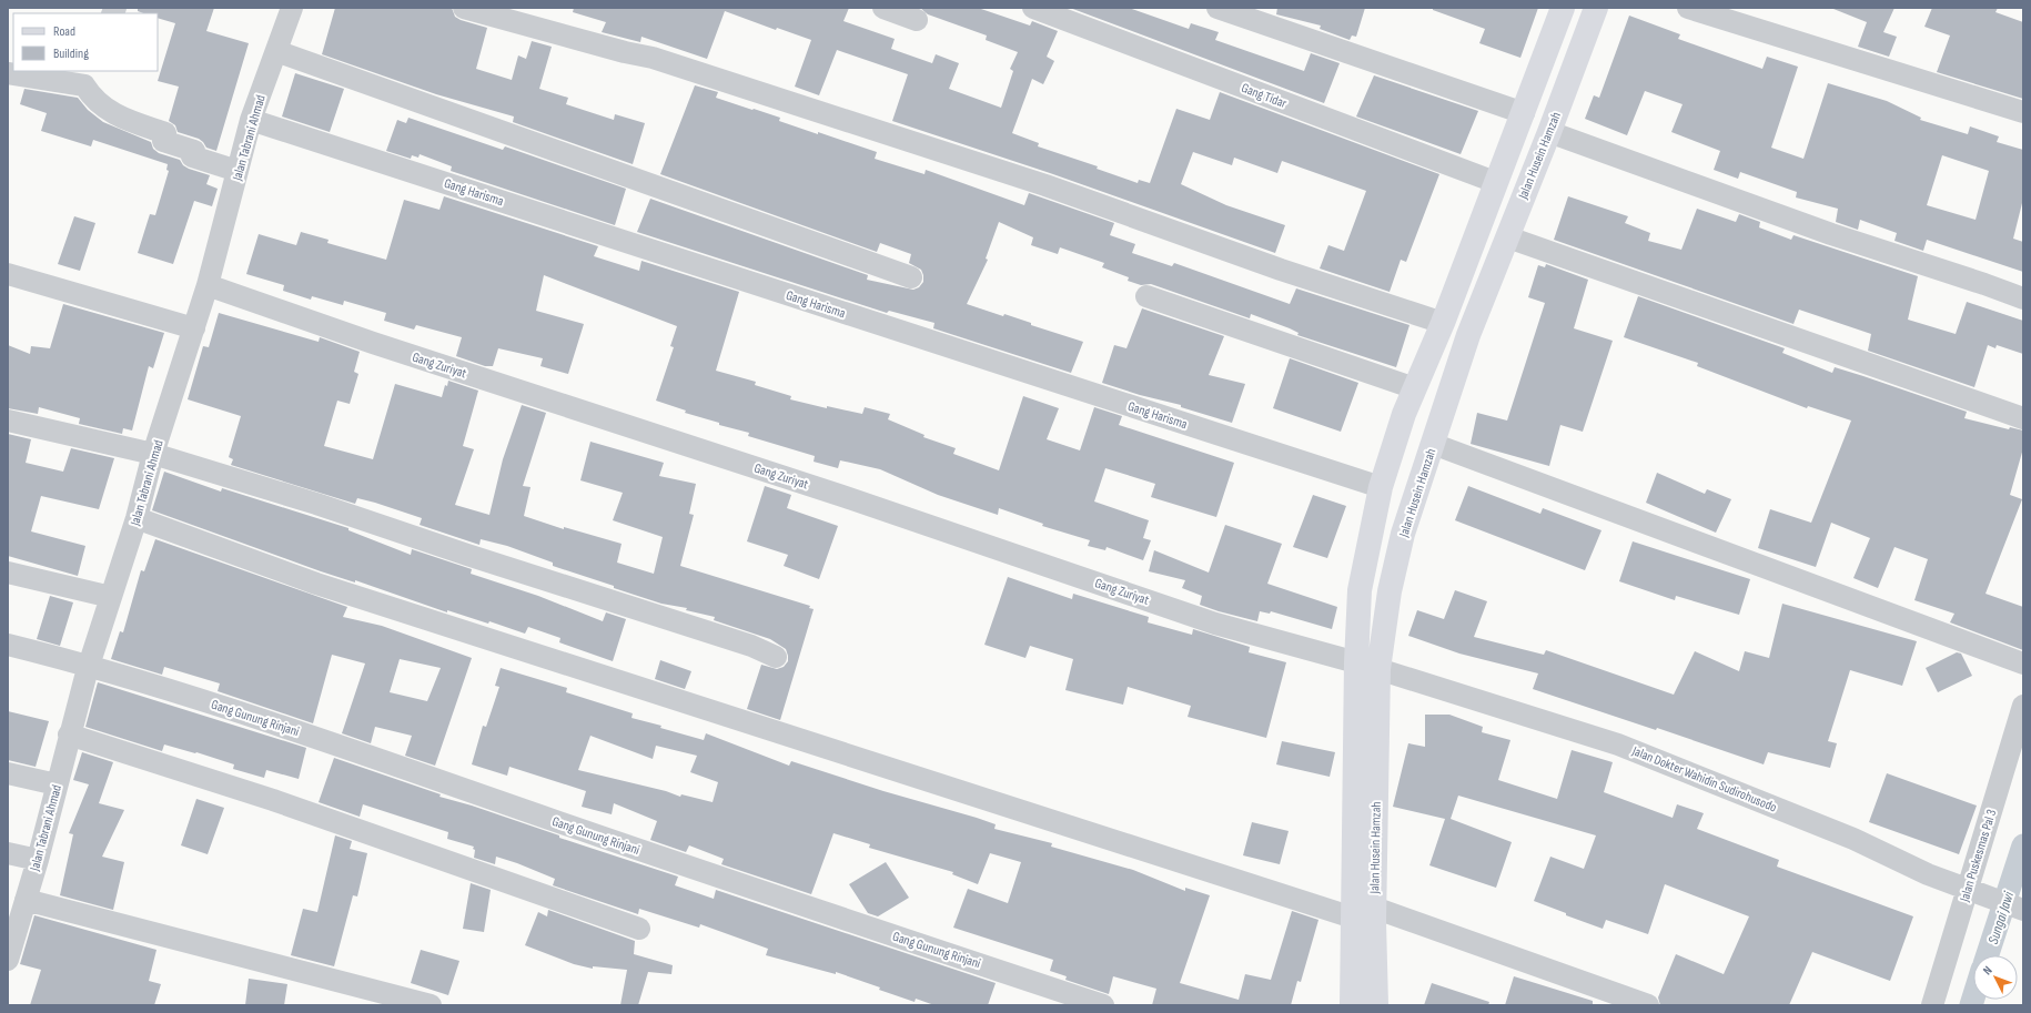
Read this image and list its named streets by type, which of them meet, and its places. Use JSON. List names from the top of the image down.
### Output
{
  "streets": {
    "street": [
      "Gang Tidar",
      "Jalan Tabrani Ahmad",
      "Jalan Husein Hamzah",
      "Gang Harisma",
      "Gang Zuriyat",
      "Gang Gunung Rinjani",
      "Jalan Dokter Wahidin Sudirohusodo",
      "Jalan Puskesmas Pal 3"
    ]
  },
  "crossings": [
    ["Gang Tidar", "Jalan Husein Hamzah"],
    ["Jalan Tabrani Ahmad", "Gang Harisma"],
    ["Jalan Tabrani Ahmad", "Gang Zuriyat"],
    ["Jalan Tabrani Ahmad", "Gang Gunung Rinjani"],
    ["Jalan Husein Hamzah", "Gang Harisma"],
    ["Jalan Husein Hamzah", "Gang Zuriyat"],
    ["Jalan Husein Hamzah", "Jalan Dokter Wahidin Sudirohusodo"],
    ["Gang Zuriyat", "Jalan Dokter Wahidin Sudirohusodo"],
    ["Jalan Dokter Wahidin Sudirohusodo", "Jalan Puskesmas Pal 3"]
  ],
  "water": ["Sungai Jawi"],
  "legend": ["Road", "Building"],
  "north": "top left"
}
